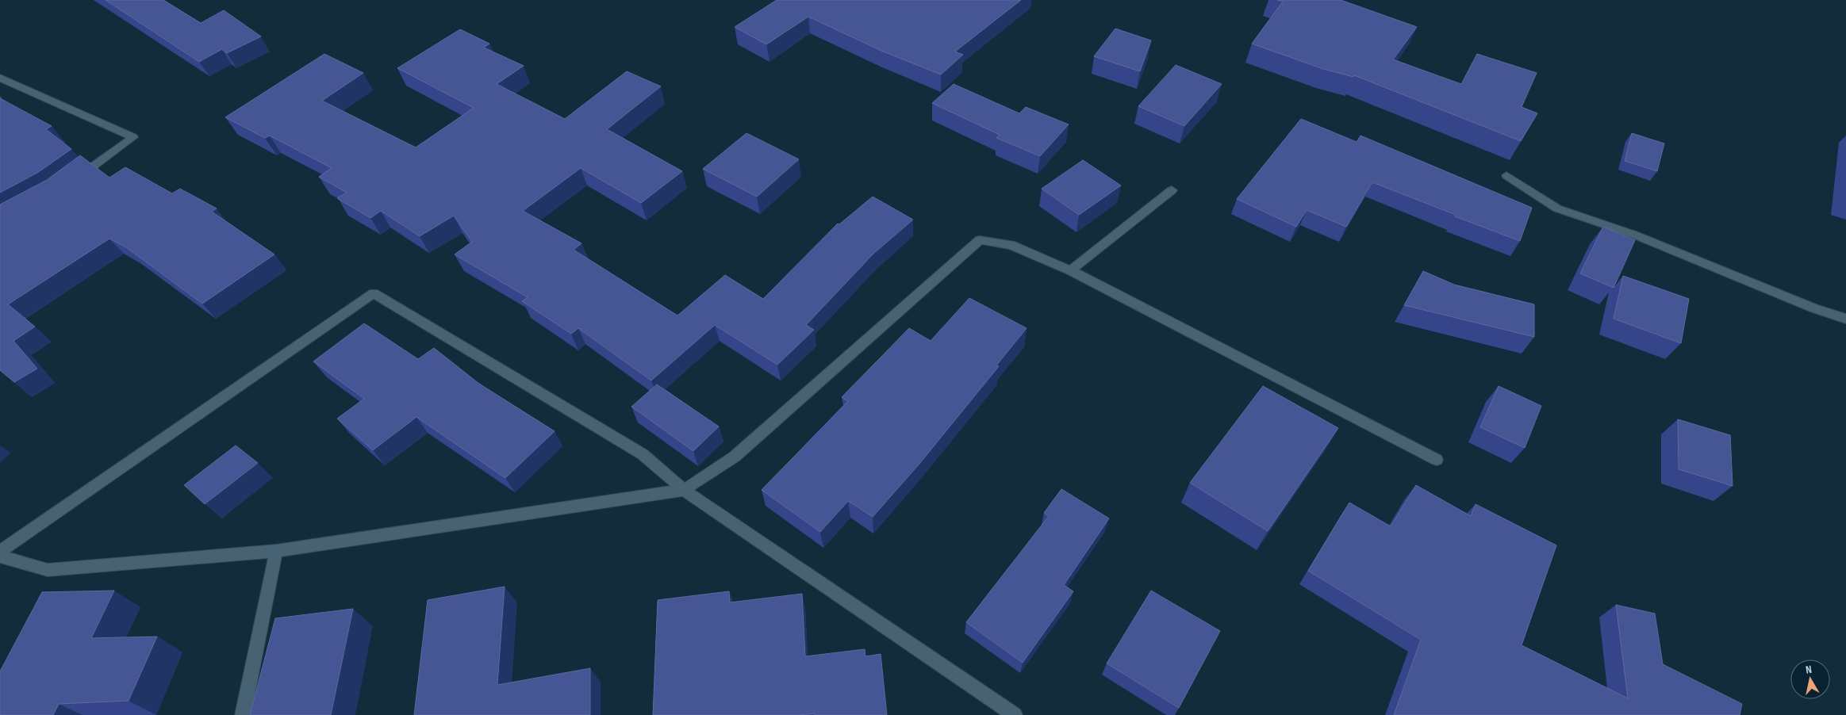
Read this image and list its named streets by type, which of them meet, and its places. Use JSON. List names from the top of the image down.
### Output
{
  "north": "top"
}
